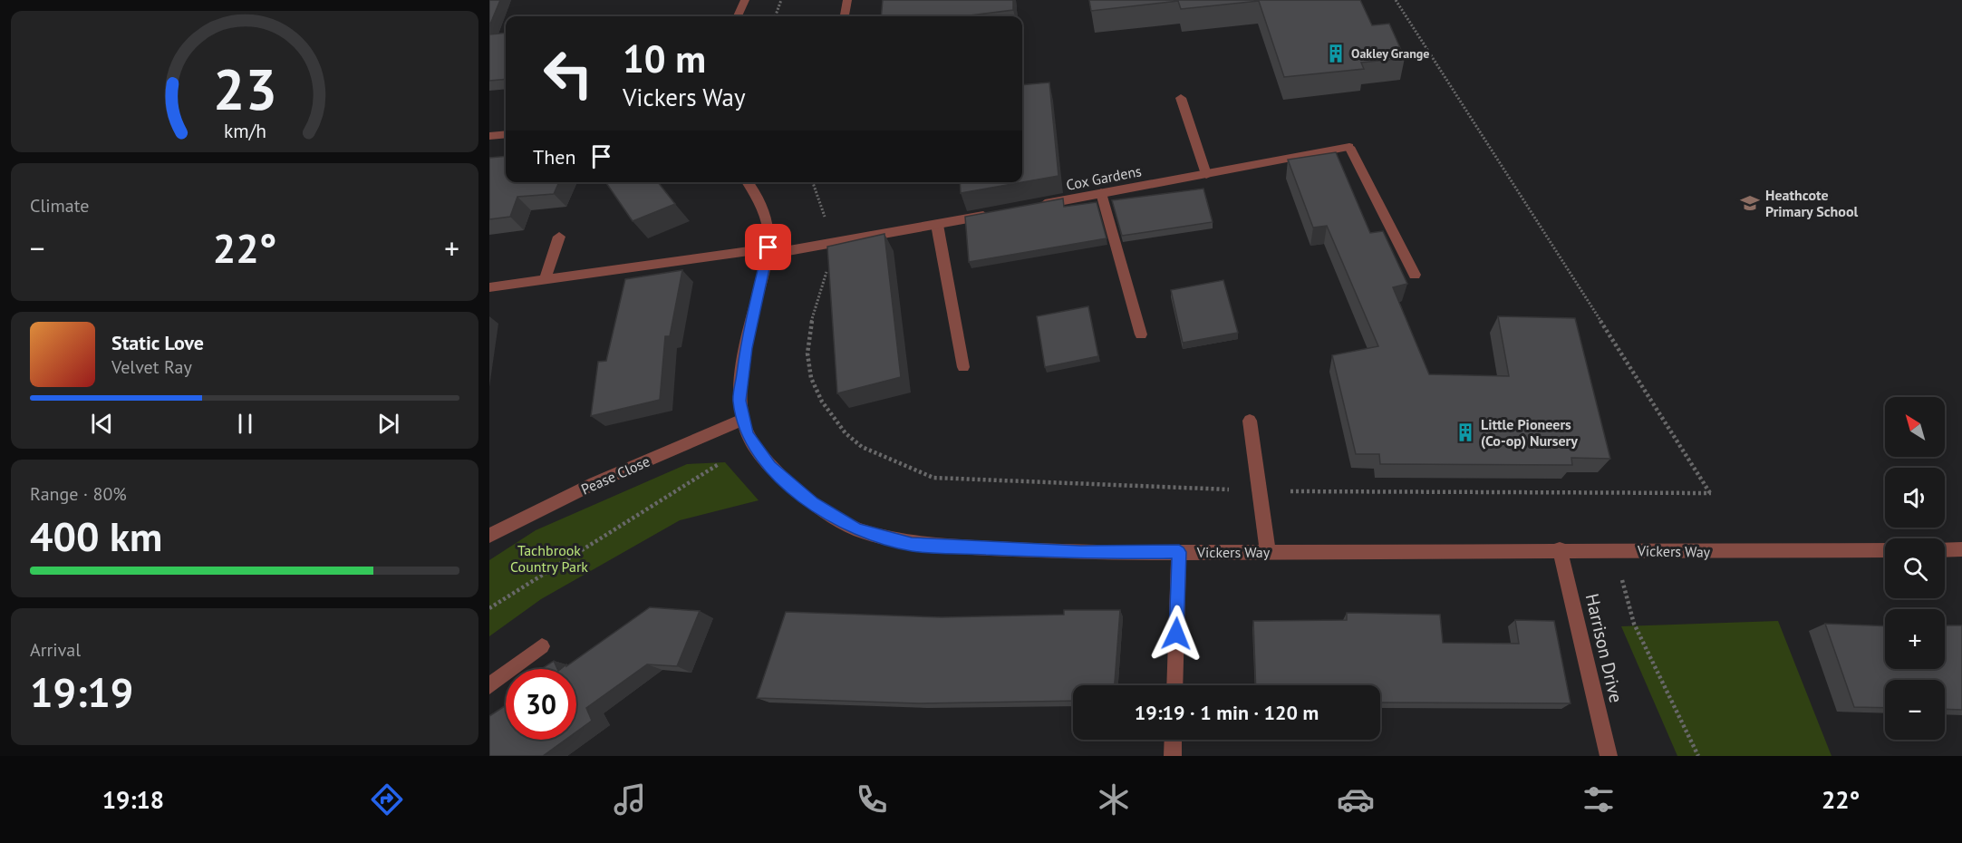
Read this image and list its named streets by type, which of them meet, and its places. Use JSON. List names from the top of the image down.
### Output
{
  "streets": {
    "street": [
      "Cox Gardens",
      "Pease Close",
      "Vickers Way",
      "Harrison Drive"
    ]
  },
  "crossings": [
    ["Pease Close", "Vickers Way"],
    ["Vickers Way", "Harrison Drive"]
  ],
  "parks": ["Tachbrook Country Park"],
  "places": {
    "building": ["Oakley Grange", "Little Pioneers (Co-op) Nursery"],
    "school or university": ["Heathcote Primary School"]
  },
  "north": "top left",
  "page": {
    "turn": ["10 m", "Vickers Way"],
    "then": "Then",
    "tile": [
      "Climate",
      ["Range · 80%", "400 km"],
      ["Arrival", "19:19"]
    ],
    "heat": ["−", "22°", "+"],
    "song": ["Static Love", "Velvet Ray"],
    "map_buttons": ["+", "−"],
    "limit": "30",
    "trip": "19:19 · 1 min · 120 m",
    "tabs": ["19:18", "22°"],
    "gauge": ["23", "km/h"]
  }
}
